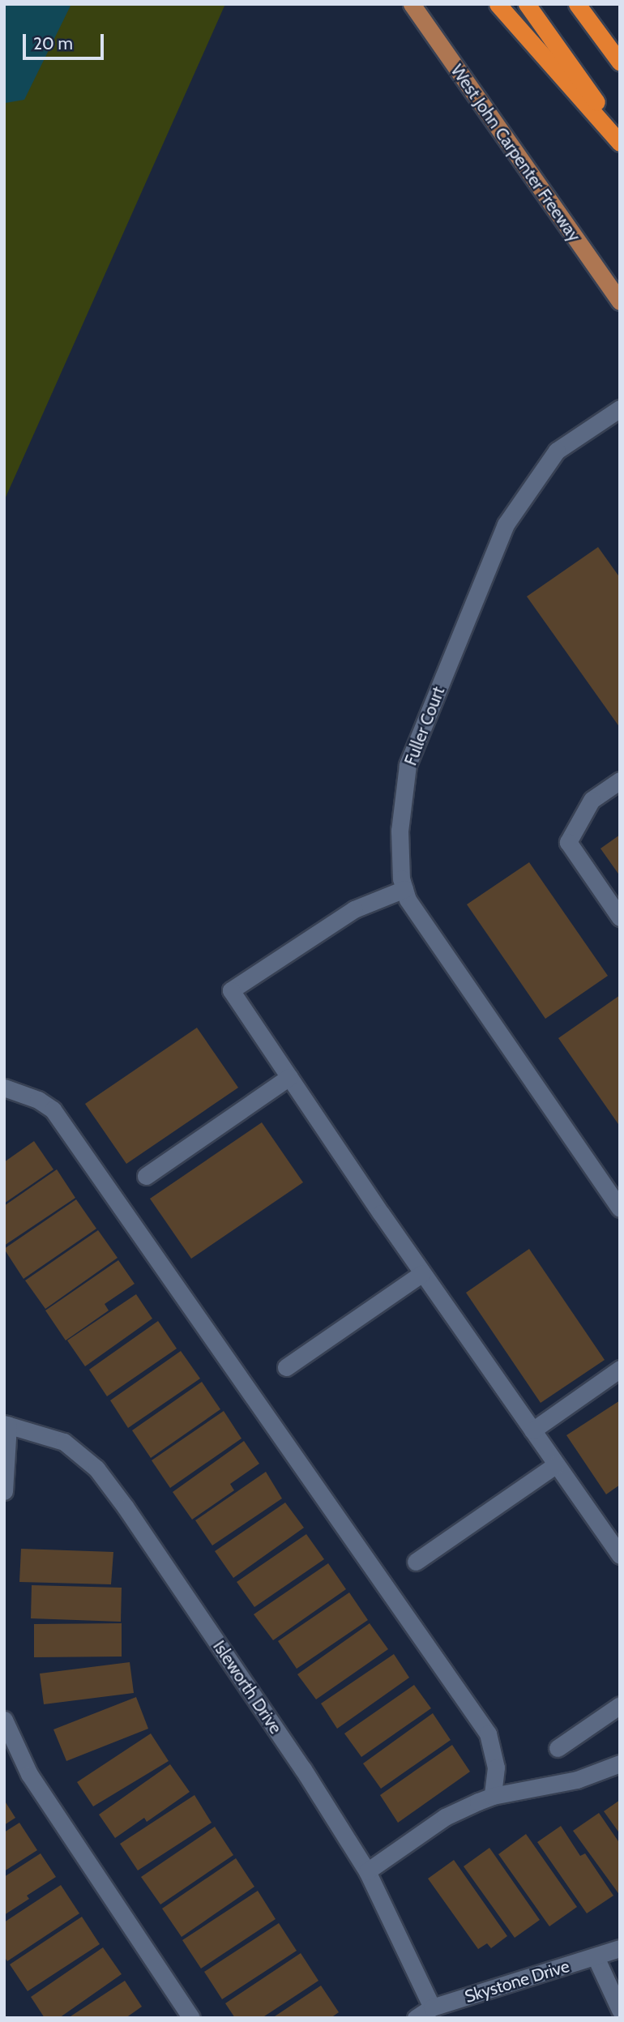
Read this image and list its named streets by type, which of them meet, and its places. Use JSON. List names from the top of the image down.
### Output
{
  "streets": {
    "main road": ["West John Carpenter Freeway"],
    "street": ["Fuller Court", "Isleworth Drive", "Skystone Drive"]
  },
  "crossings": [
    ["Isleworth Drive", "Skystone Drive"]
  ],
  "scale_bar": "20 m"
}
